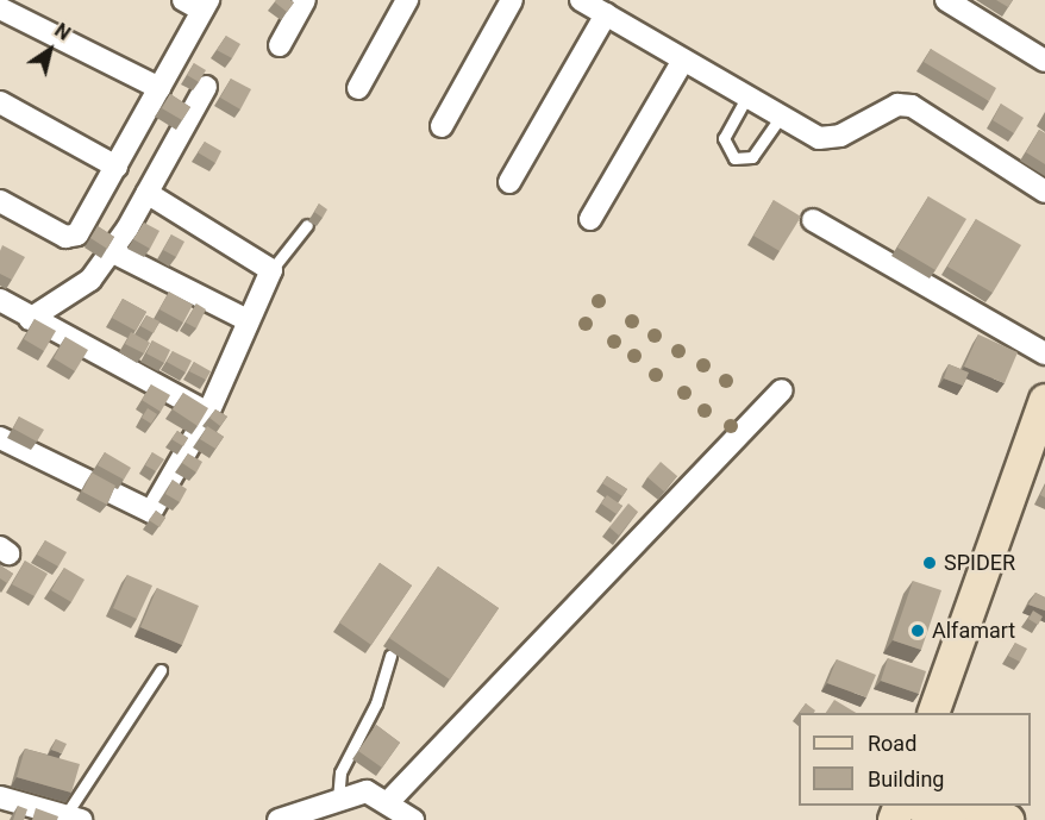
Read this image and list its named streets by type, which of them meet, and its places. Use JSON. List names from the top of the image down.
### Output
{
  "places": ["SPIDER", "Alfamart"],
  "legend": ["Road", "Building"],
  "north": "top right"
}
